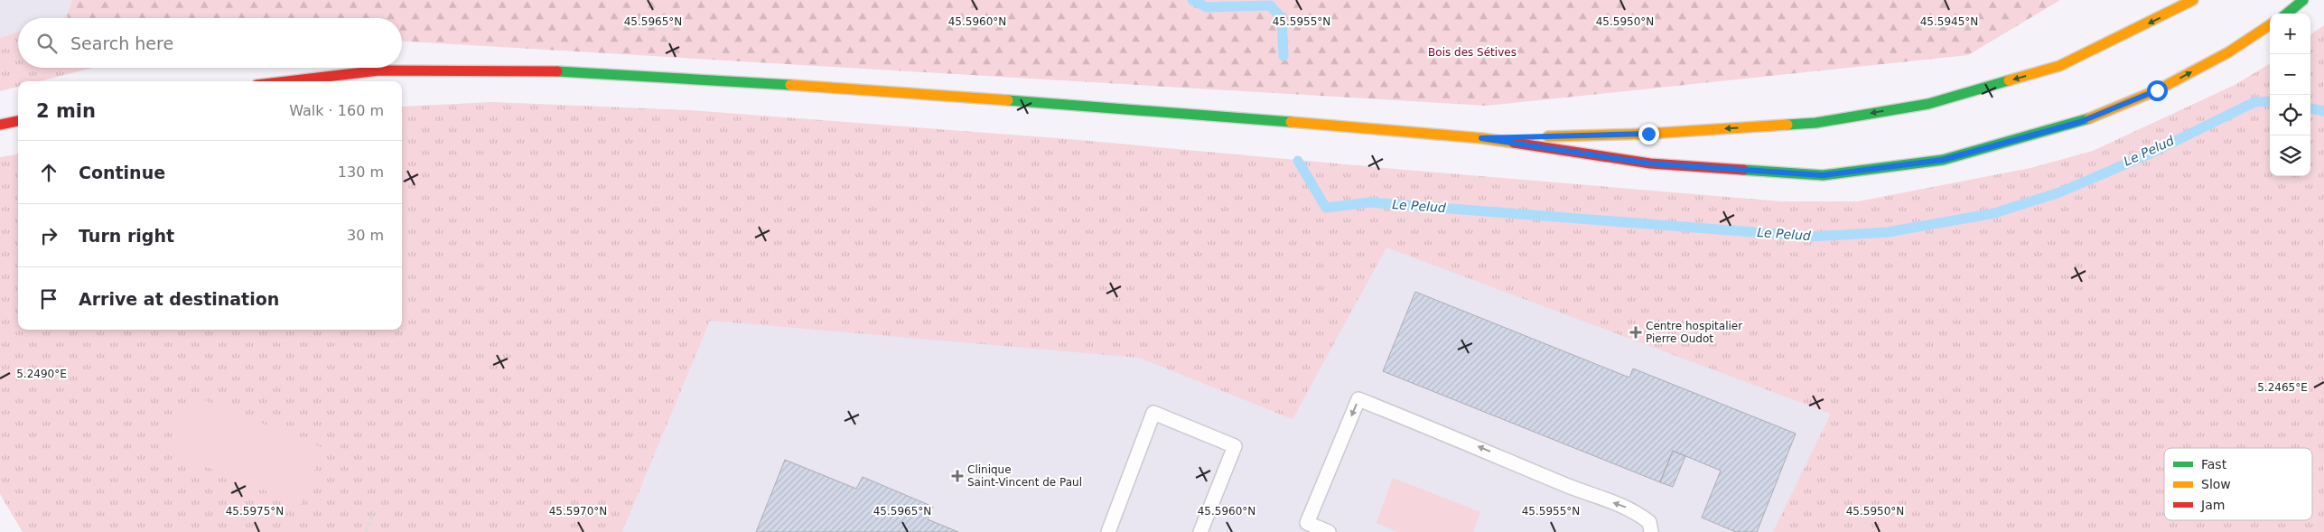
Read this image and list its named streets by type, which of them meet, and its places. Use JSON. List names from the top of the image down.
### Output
{
  "water": ["Le Pelud"],
  "parks": ["Bois des Sétives"],
  "places": {
    "health": ["Centre hospitalier Pierre Oudot", "Clinique Saint-Vincent de Paul"]
  },
  "legend": ["Fast", "Slow", "Jam"],
  "page": {
    "map_buttons": ["+", "−"],
    "search": "Search here",
    "heading": ["2 min", "Walk · 160 m"],
    "list": [
      ["Continue", "130 m"],
      ["Turn right", "30 m"],
      "Arrive at destination"
    ]
  },
  "coordinates": [
    "45.5965°N",
    "45.5955°N",
    "45.5950°N",
    "45.5945°N",
    "45.5960°N",
    "5.2490°E",
    "5.2465°E",
    "45.5975°N",
    "45.5970°N"
  ]
}
